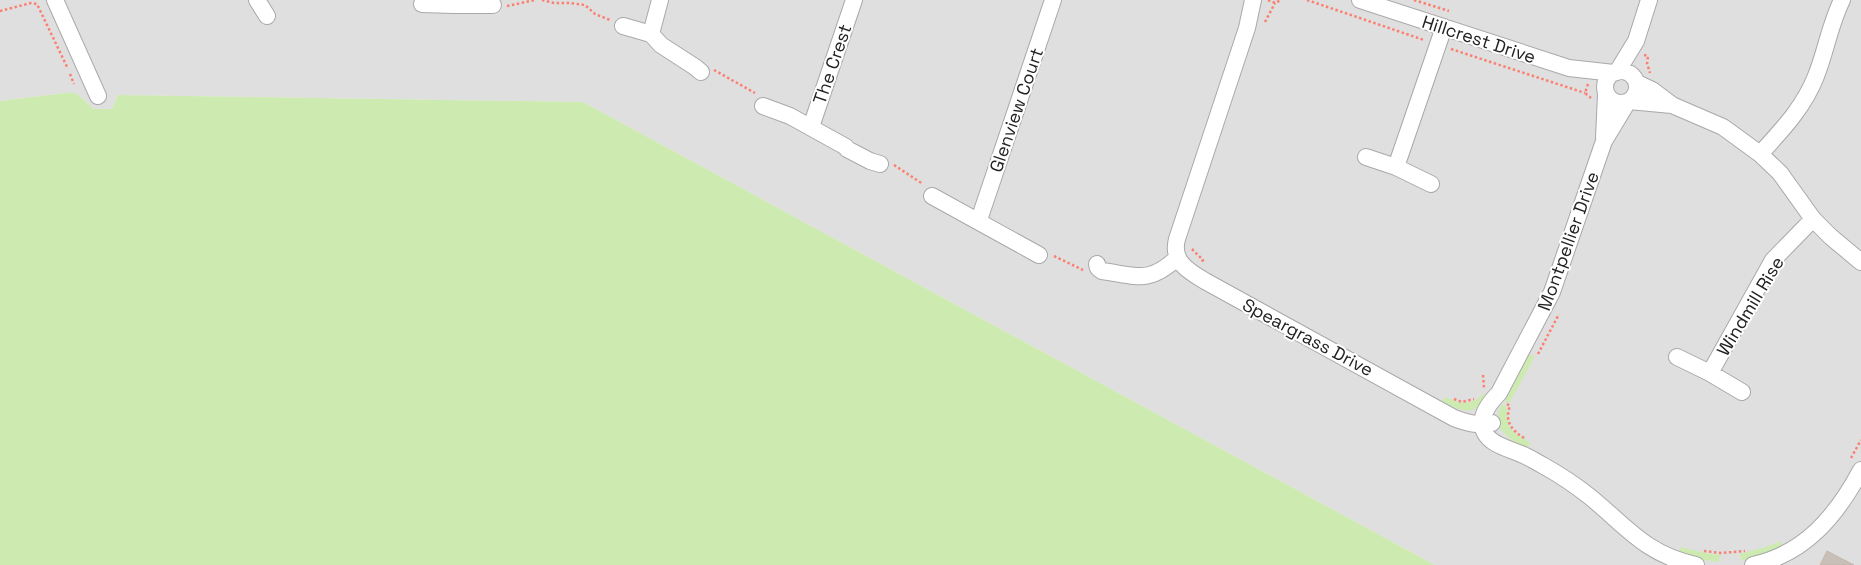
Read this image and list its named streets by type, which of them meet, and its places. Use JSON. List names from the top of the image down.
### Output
{
  "streets": {
    "street": [
      "Hillcrest Drive",
      "The Crest",
      "Glenview Court",
      "Montpellier Drive",
      "Windmill Rise",
      "Speargrass Drive"
    ]
  },
  "crossings": [
    ["Hillcrest Drive", "Montpellier Drive"],
    ["Montpellier Drive", "Speargrass Drive"]
  ]
}
